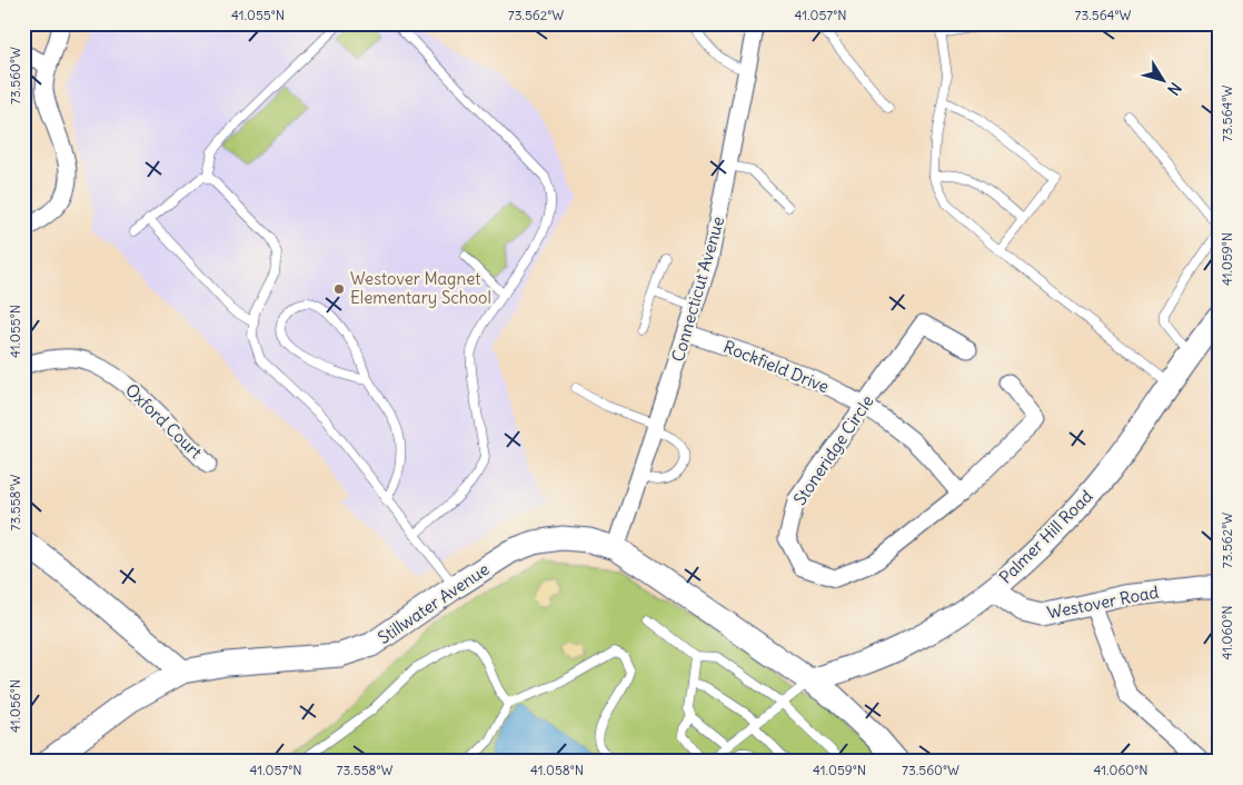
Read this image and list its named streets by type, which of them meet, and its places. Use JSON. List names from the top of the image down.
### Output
{
  "streets": {
    "main road": ["Palmer Hill Road", "Stillwater Avenue"],
    "street": [
      "Connecticut Avenue",
      "Rockfield Drive",
      "Oxford Court",
      "Stoneridge Circle",
      "Westover Road"
    ]
  },
  "crossings": [
    ["Connecticut Avenue", "Rockfield Drive"],
    ["Connecticut Avenue", "Stillwater Avenue"],
    ["Rockfield Drive", "Stoneridge Circle"],
    ["Palmer Hill Road", "Westover Road"],
    ["Palmer Hill Road", "Stillwater Avenue"]
  ],
  "places": ["Westover Magnet Elementary School"],
  "north": "bottom right",
  "coordinates": [
    "41.055°N",
    "73.562°W",
    "41.057°N",
    "73.564°W",
    "73.560°W",
    "41.059°N",
    "73.558°W",
    "41.060°N",
    "41.056°N",
    "41.058°N"
  ]
}
